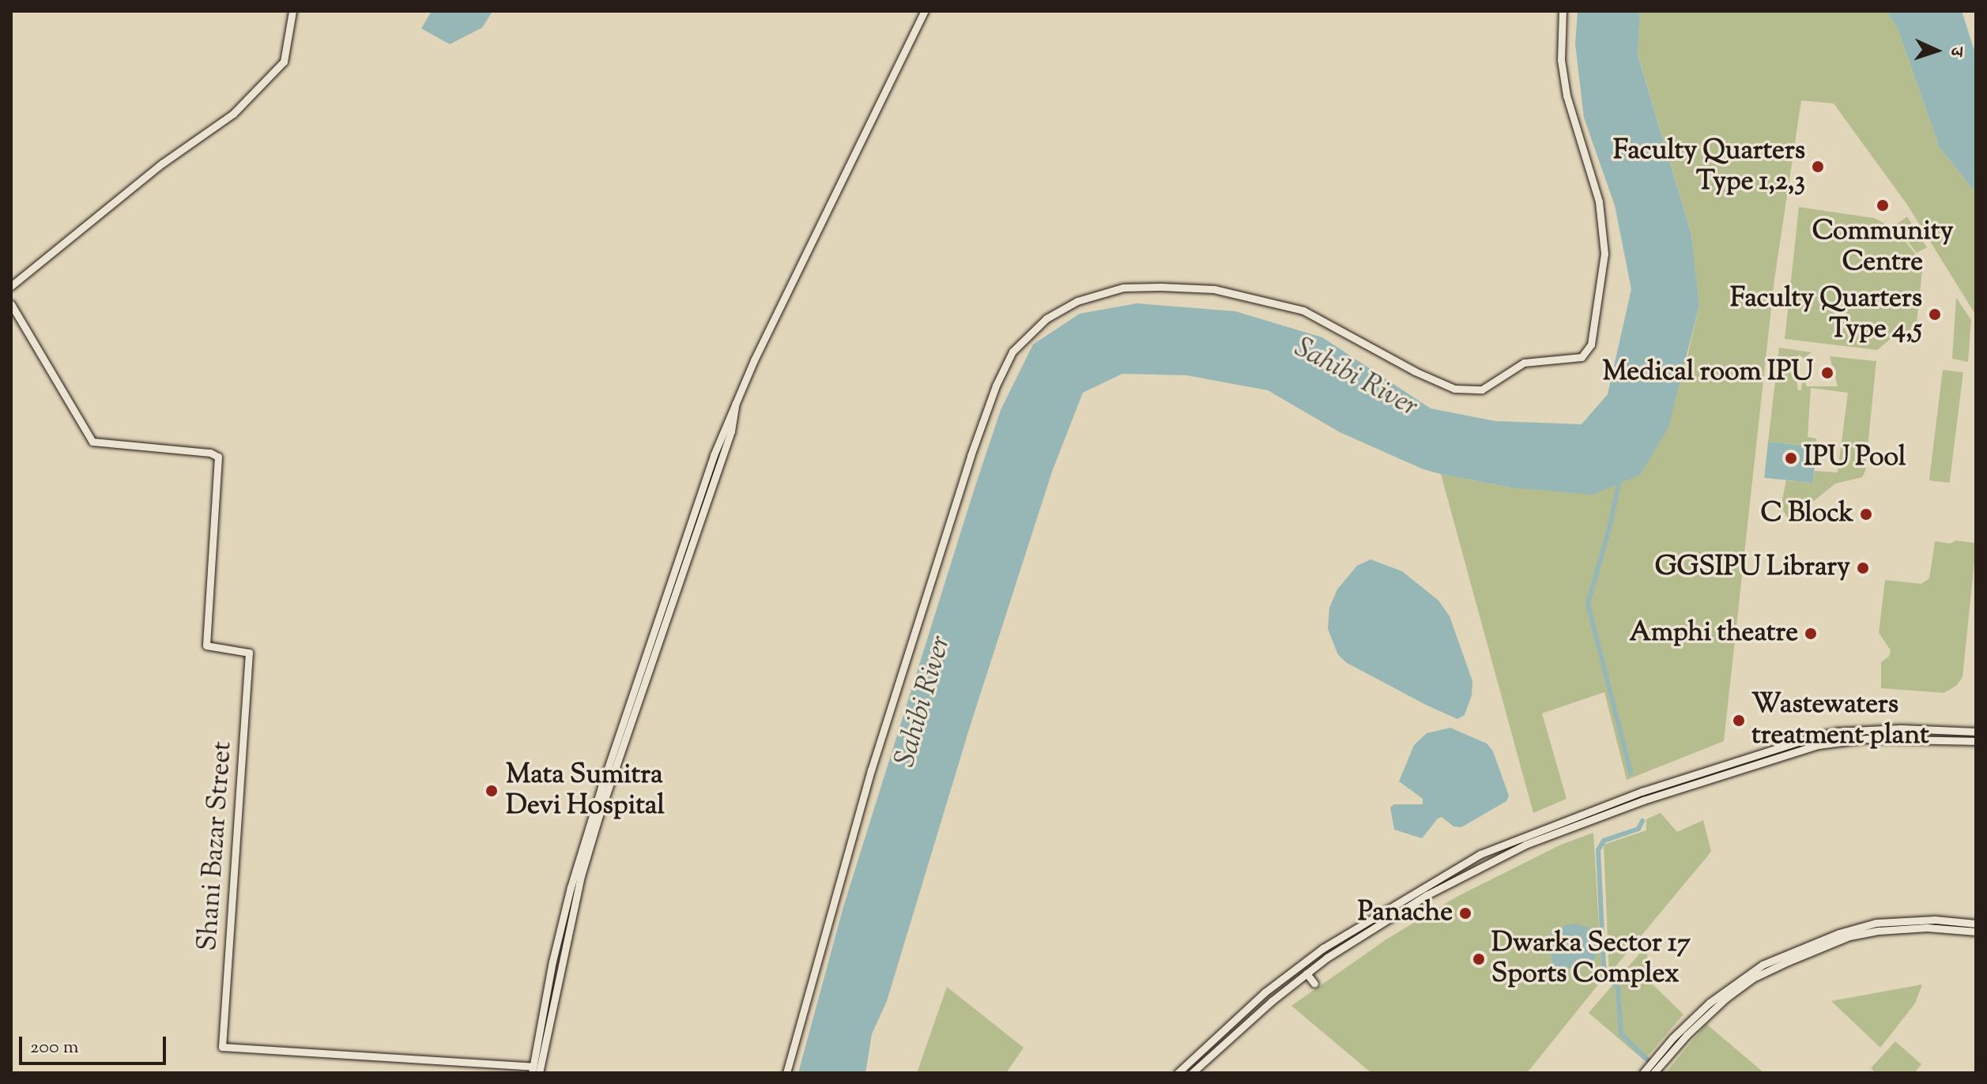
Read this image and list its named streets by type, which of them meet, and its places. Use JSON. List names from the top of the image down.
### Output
{
  "streets": {
    "street": ["Shani Bazar Street"]
  },
  "water": ["Sahibi River"],
  "places": [
    "Faculty Quarters Type 1,2,3",
    "Community Centre",
    "Faculty Quarters Type 4,5",
    "Medical room IPU",
    "IPU Pool",
    "C Block",
    "GGSIPU Library",
    "Amphi theatre",
    "Wastewaters treatment plant",
    "Mata Sumitra Devi Hospital",
    "Panache",
    "Dwarka Sector 17 Sports Complex"
  ],
  "scale_bar": "200 m",
  "north": "right"
}
